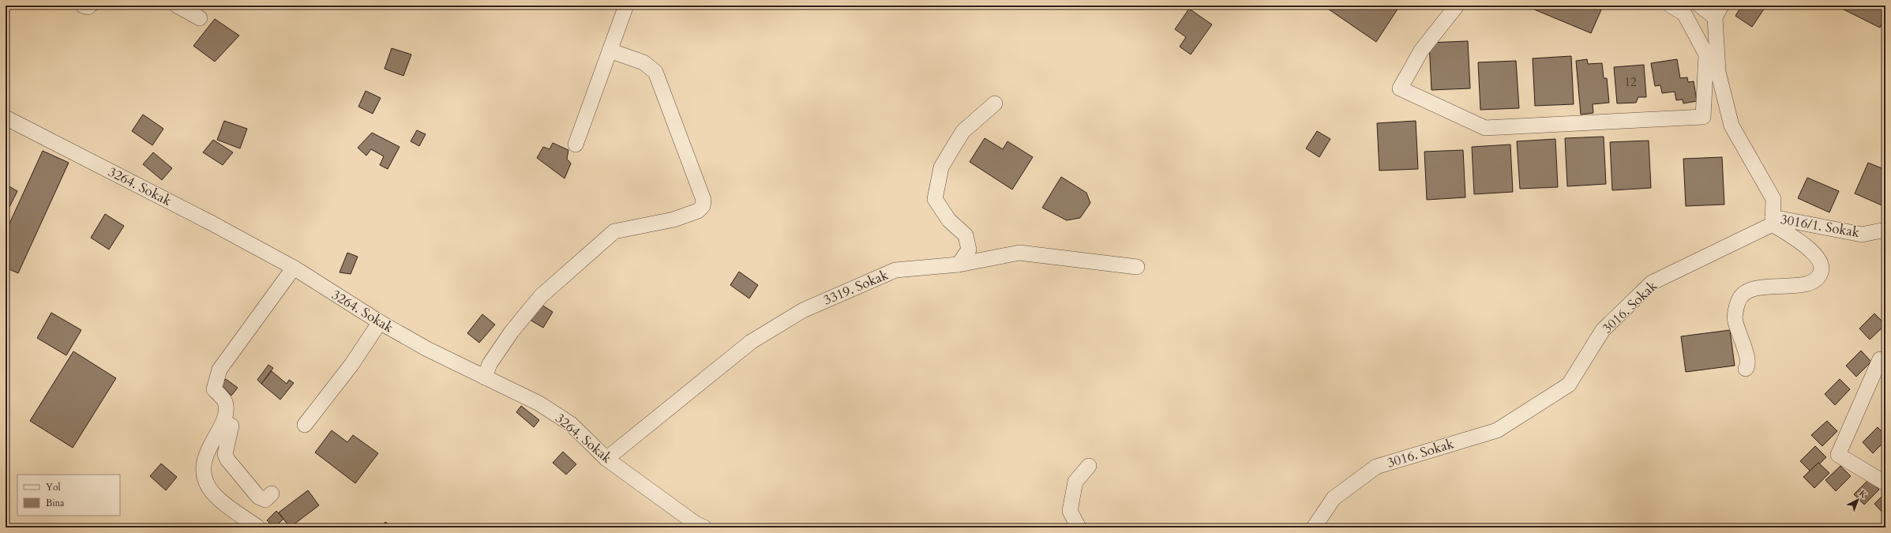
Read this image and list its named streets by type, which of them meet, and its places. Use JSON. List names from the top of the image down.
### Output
{
  "streets": {
    "street": [
      "3264. Sokak",
      "3016/1. Sokak",
      "3319. Sokak",
      "3016. Sokak"
    ]
  },
  "crossings": [
    ["3264. Sokak", "3319. Sokak"],
    ["3016/1. Sokak", "3016. Sokak"]
  ],
  "house_numbers": ["12"],
  "legend": ["Yol", "Bina"],
  "north": "top right"
}
